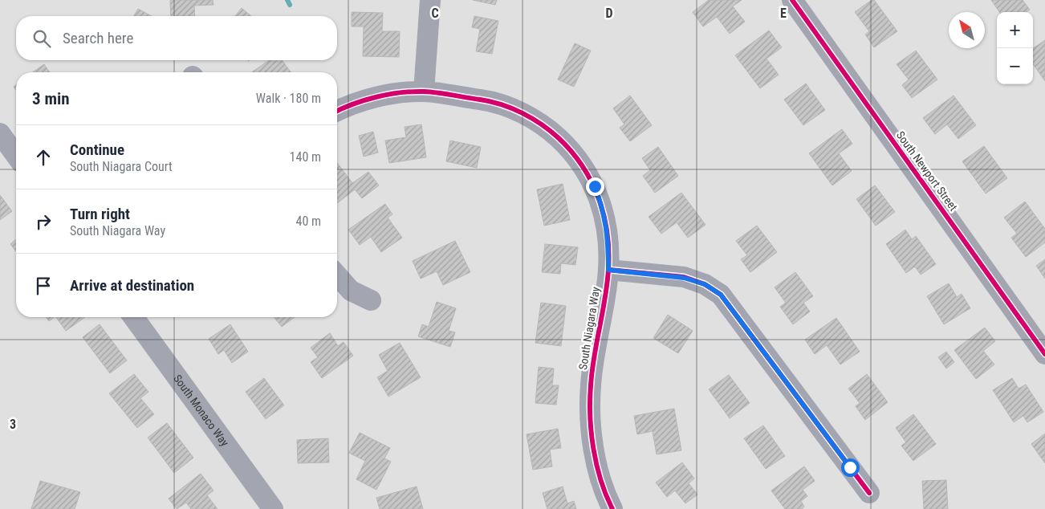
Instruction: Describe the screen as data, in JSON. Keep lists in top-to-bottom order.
{
  "streets": {
    "street": ["South Newport Street", "South Niagara Way", "South Monaco Way"]
  },
  "north": "top left",
  "page": {
    "map_buttons": ["+", "−"],
    "search": "Search here",
    "heading": ["3 min", "Walk · 180 m"],
    "list": [
      ["Continue", "South Niagara Court", "140 m"],
      ["Turn right", "South Niagara Way", "40 m"],
      "Arrive at destination"
    ]
  },
  "grid": {
    "columns": ["C", "D", "E"],
    "rows": ["3"]
  }
}
